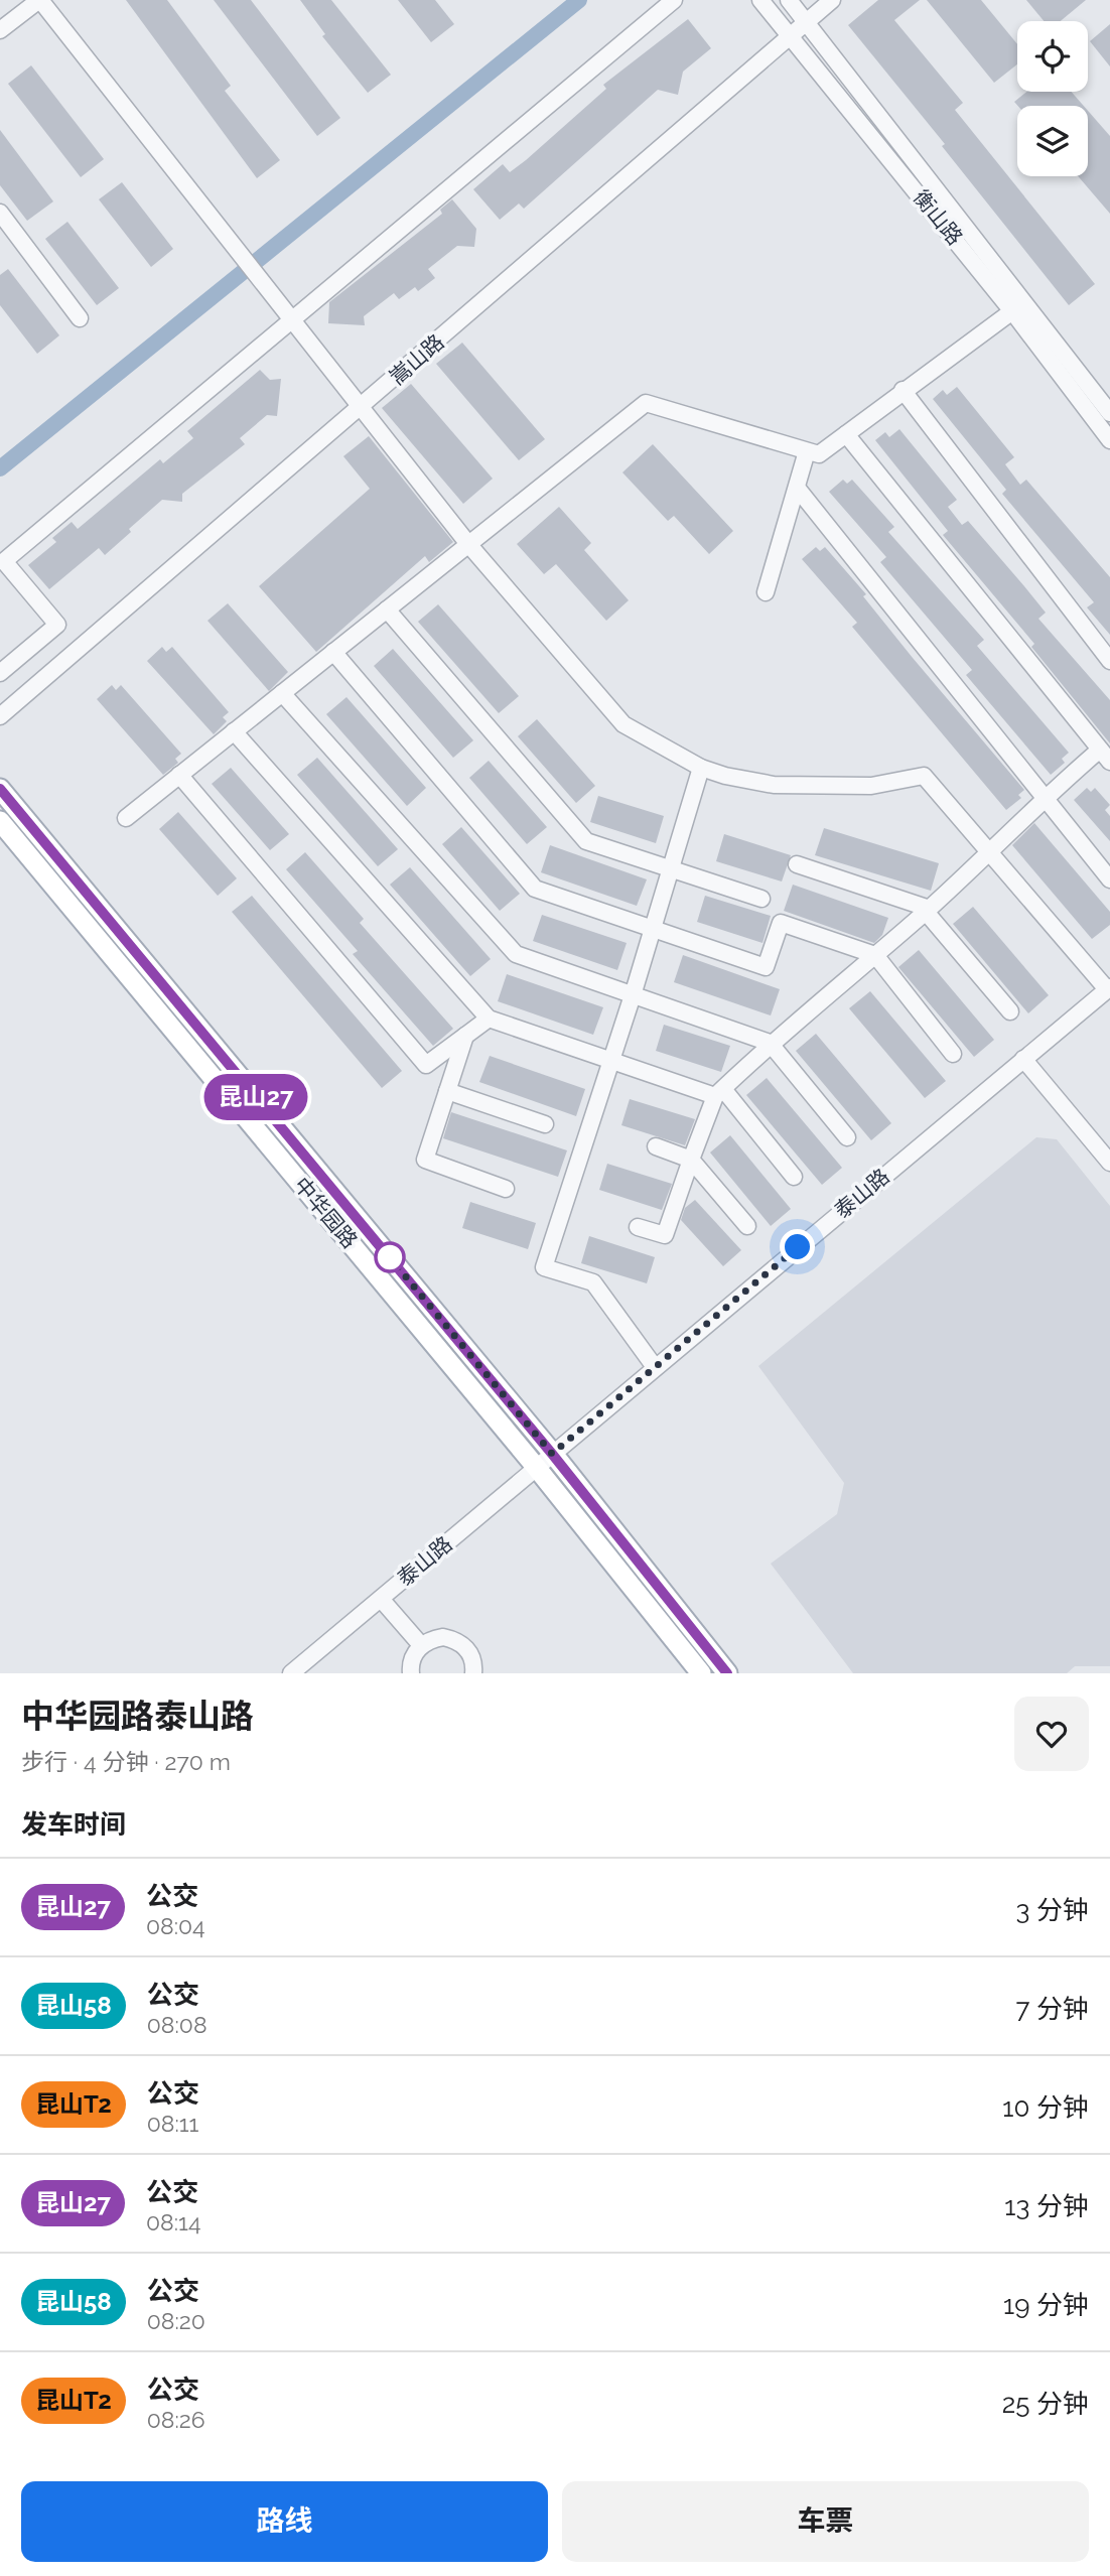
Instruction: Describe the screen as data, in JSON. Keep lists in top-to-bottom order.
{
  "streets": {
    "main road": ["中华园路"],
    "street": ["衡山路", "嵩山路", "泰山路"]
  },
  "crossings": [
    ["衡山路", "嵩山路"],
    ["泰山路", "中华园路"]
  ],
  "lines": ["bus line 昆山27"],
  "page": {
    "on_map": "昆山27",
    "heading": [
      ["中华园路泰山路", "步行 · 4 分钟 · 270 m"],
      "发车时间"
    ],
    "list": [
      {
        "mark": "昆山27",
        "name": "公交",
        "note": "08:04",
        "value": "3 分钟"
      },
      {
        "mark": "昆山58",
        "name": "公交",
        "note": "08:08",
        "value": "7 分钟"
      },
      {
        "mark": "昆山T2",
        "name": "公交",
        "note": "08:11",
        "value": "10 分钟"
      },
      {
        "mark": "昆山27",
        "name": "公交",
        "note": "08:14",
        "value": "13 分钟"
      },
      {
        "mark": "昆山58",
        "name": "公交",
        "note": "08:20",
        "value": "19 分钟"
      },
      {
        "mark": "昆山T2",
        "name": "公交",
        "note": "08:26",
        "value": "25 分钟"
      }
    ],
    "buttons": ["路线", "车票"]
  }
}
